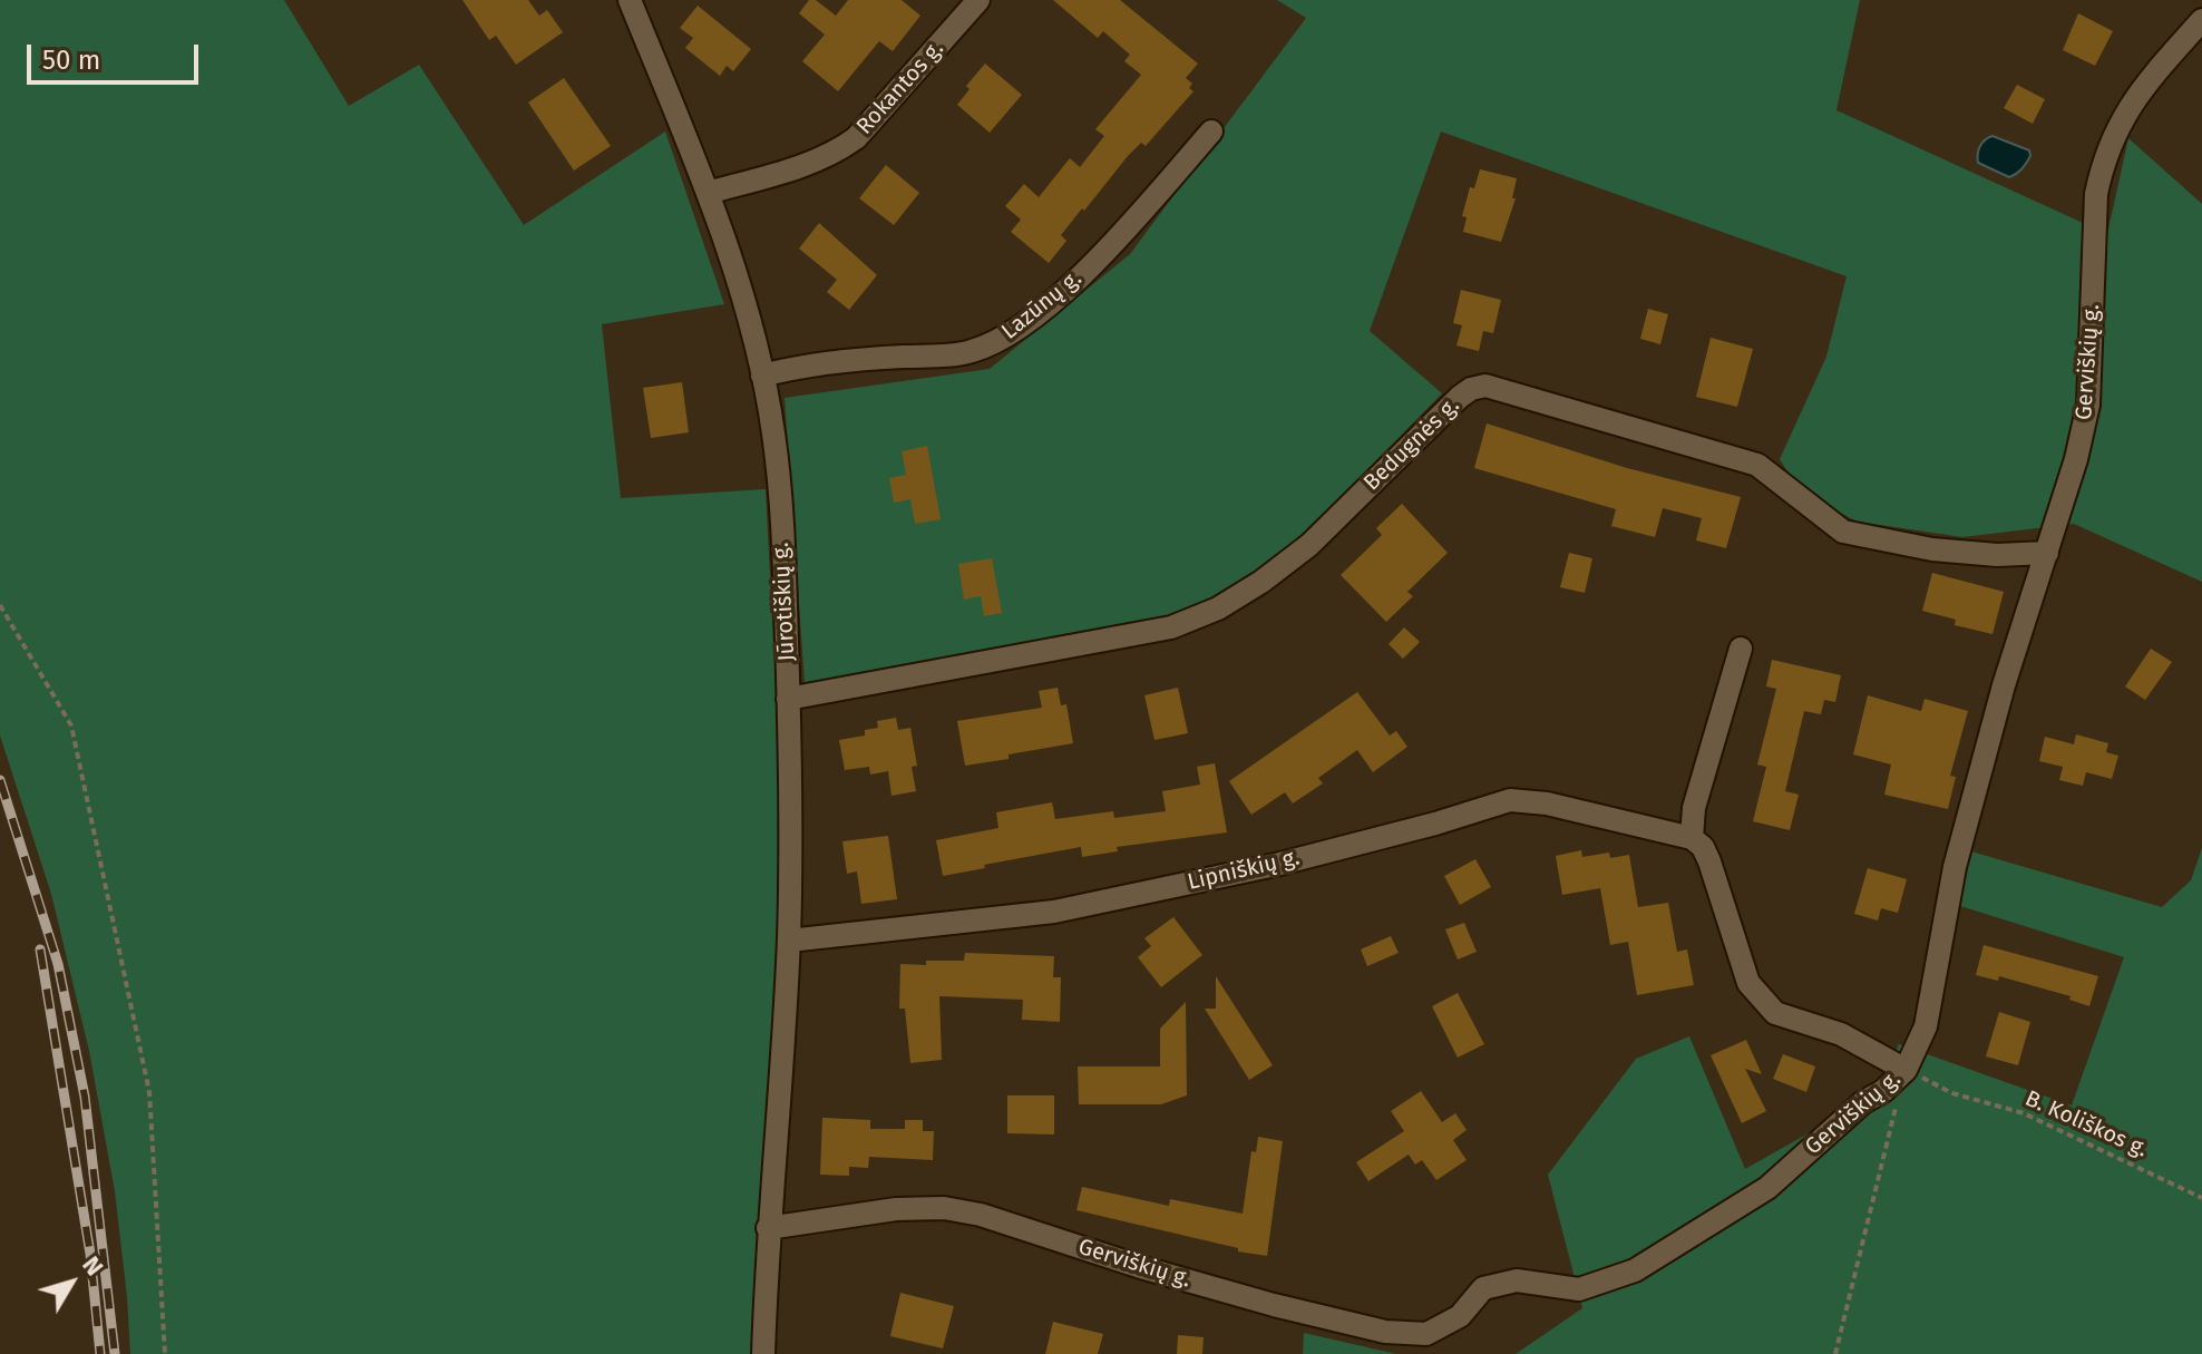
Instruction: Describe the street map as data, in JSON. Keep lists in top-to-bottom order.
{
  "streets": {
    "street": [
      "Rokantos g.",
      "Lazūnų g.",
      "Gerviškių g.",
      "Bedugnės g.",
      "Jūrotiškių g.",
      "Lipniškių g."
    ],
    "path": ["B. Koliškos g."]
  },
  "crossings": [
    ["Rokantos g.", "Jūrotiškių g."],
    ["Lazūnų g.", "Jūrotiškių g."],
    ["Gerviškių g.", "Bedugnės g."],
    ["Gerviškių g.", "Jūrotiškių g."],
    ["Gerviškių g.", "B. Koliškos g."],
    ["Bedugnės g.", "Jūrotiškių g."],
    ["Jūrotiškių g.", "Lipniškių g."]
  ],
  "scale_bar": "50 m",
  "north": "top right"
}
